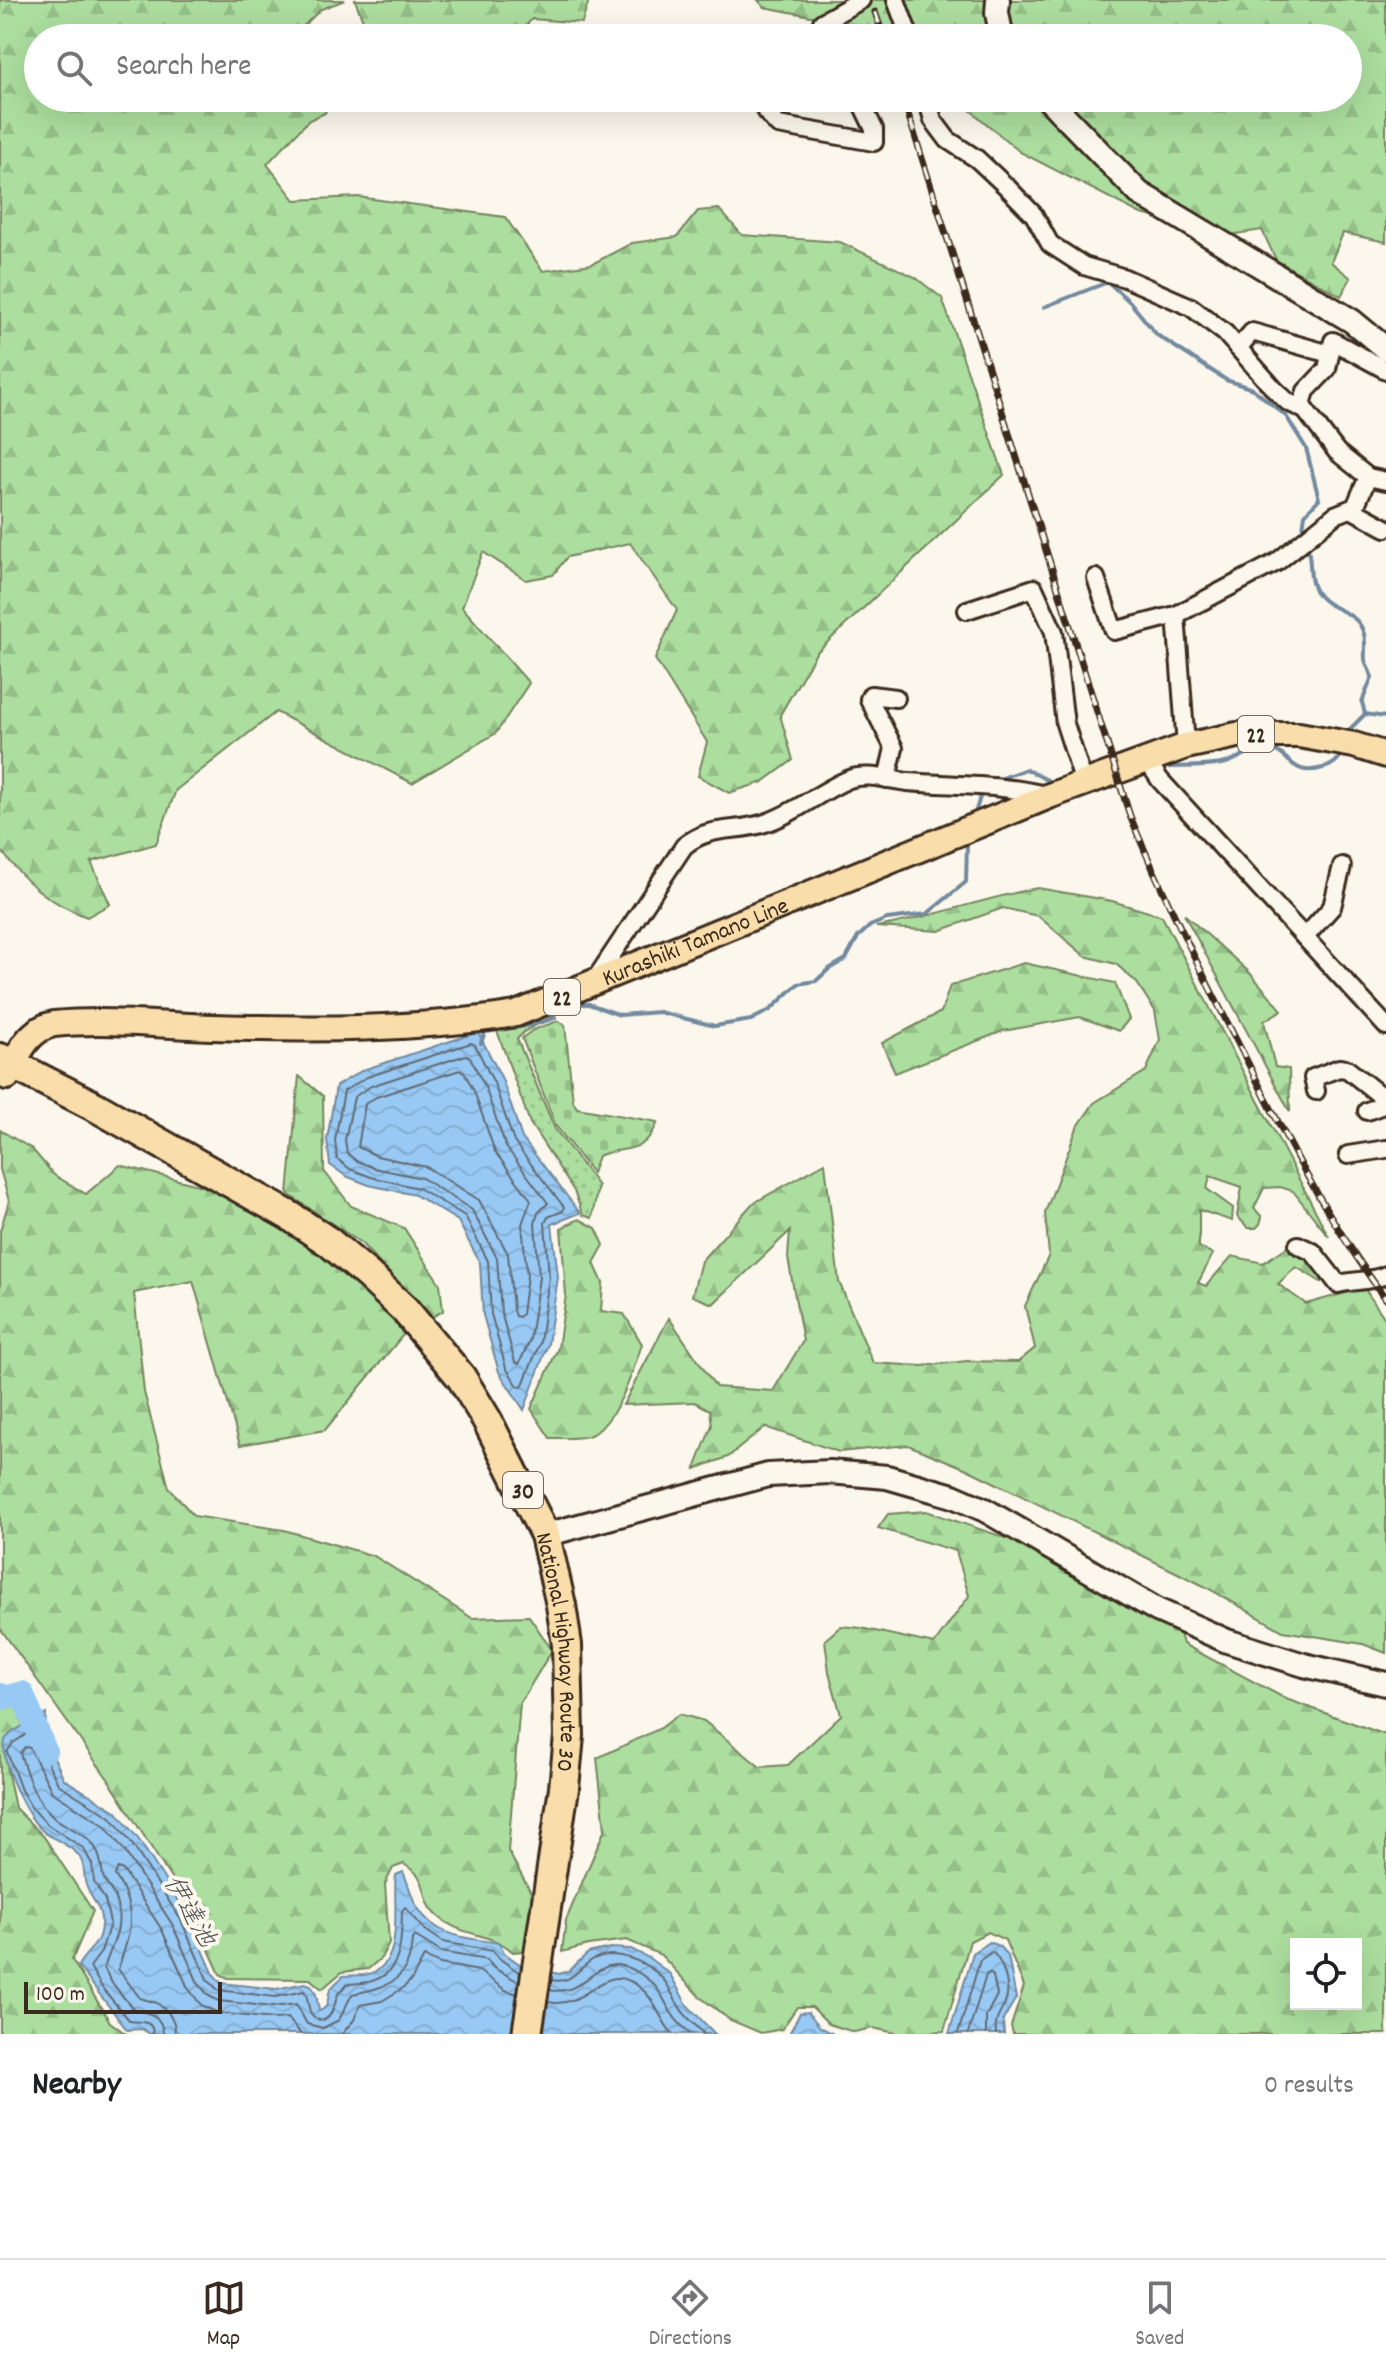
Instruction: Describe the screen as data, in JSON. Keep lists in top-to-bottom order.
{
  "streets": {
    "highway": ["30", "National Highway Route 30"],
    "main road": ["22", "Kurashiki Tamano Line"]
  },
  "crossings": [
    ["Kurashiki Tamano Line", "National Highway Route 30"]
  ],
  "water": ["伊達池"],
  "scale_bar": "100 m",
  "page": {
    "search": "Search here",
    "scale": "100 m",
    "heading": ["Nearby", "0 results"],
    "nav": ["Map", "Directions", "Saved"]
  }
}
